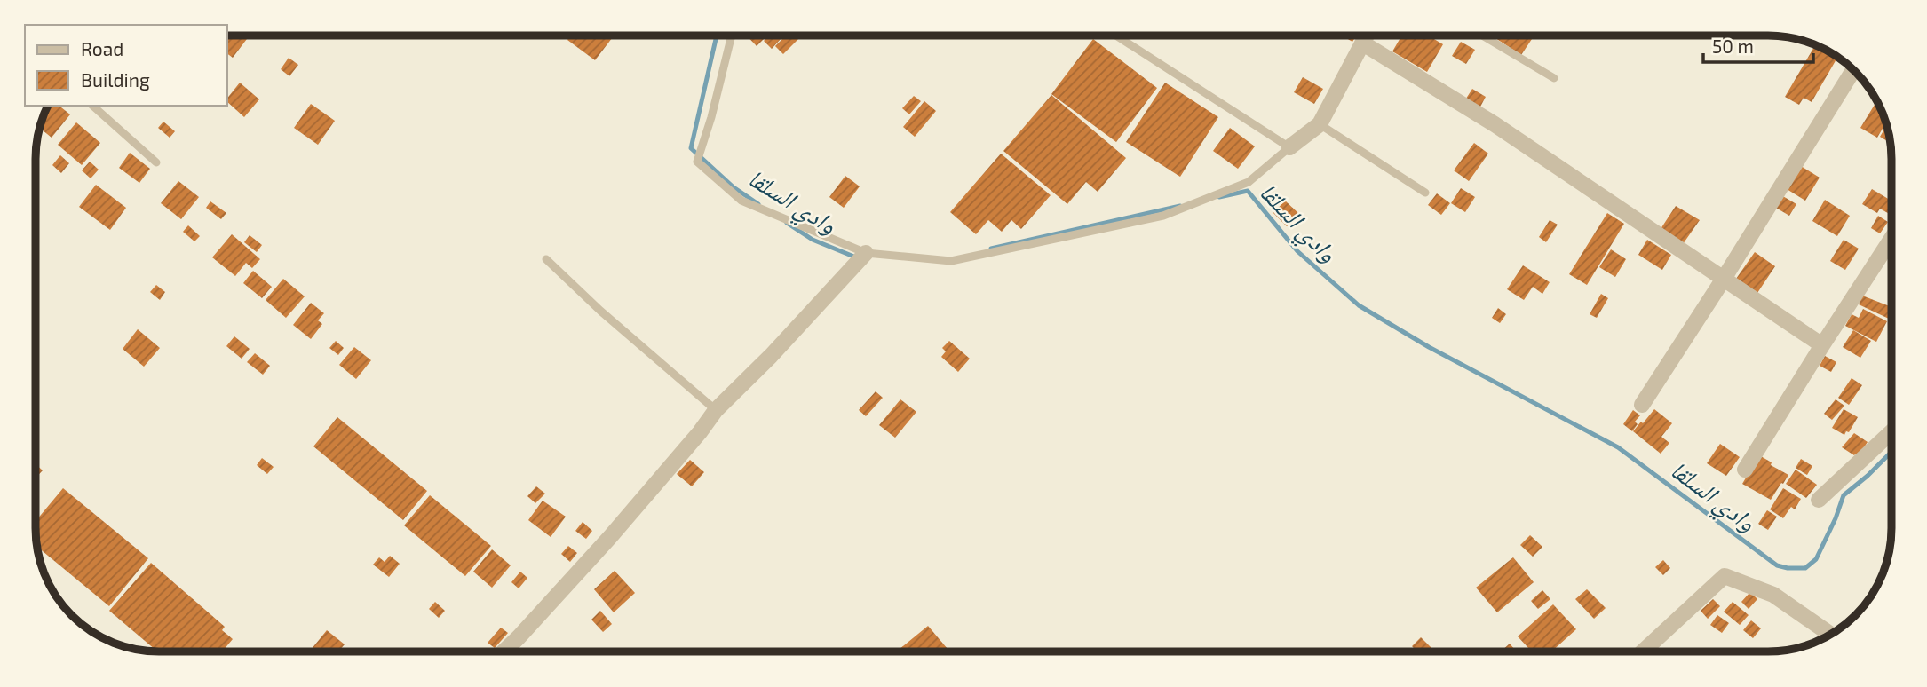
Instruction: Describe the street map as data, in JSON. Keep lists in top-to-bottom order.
{
  "water": ["وادي السلقا"],
  "legend": ["Road", "Building"],
  "scale_bar": "50 m"
}
